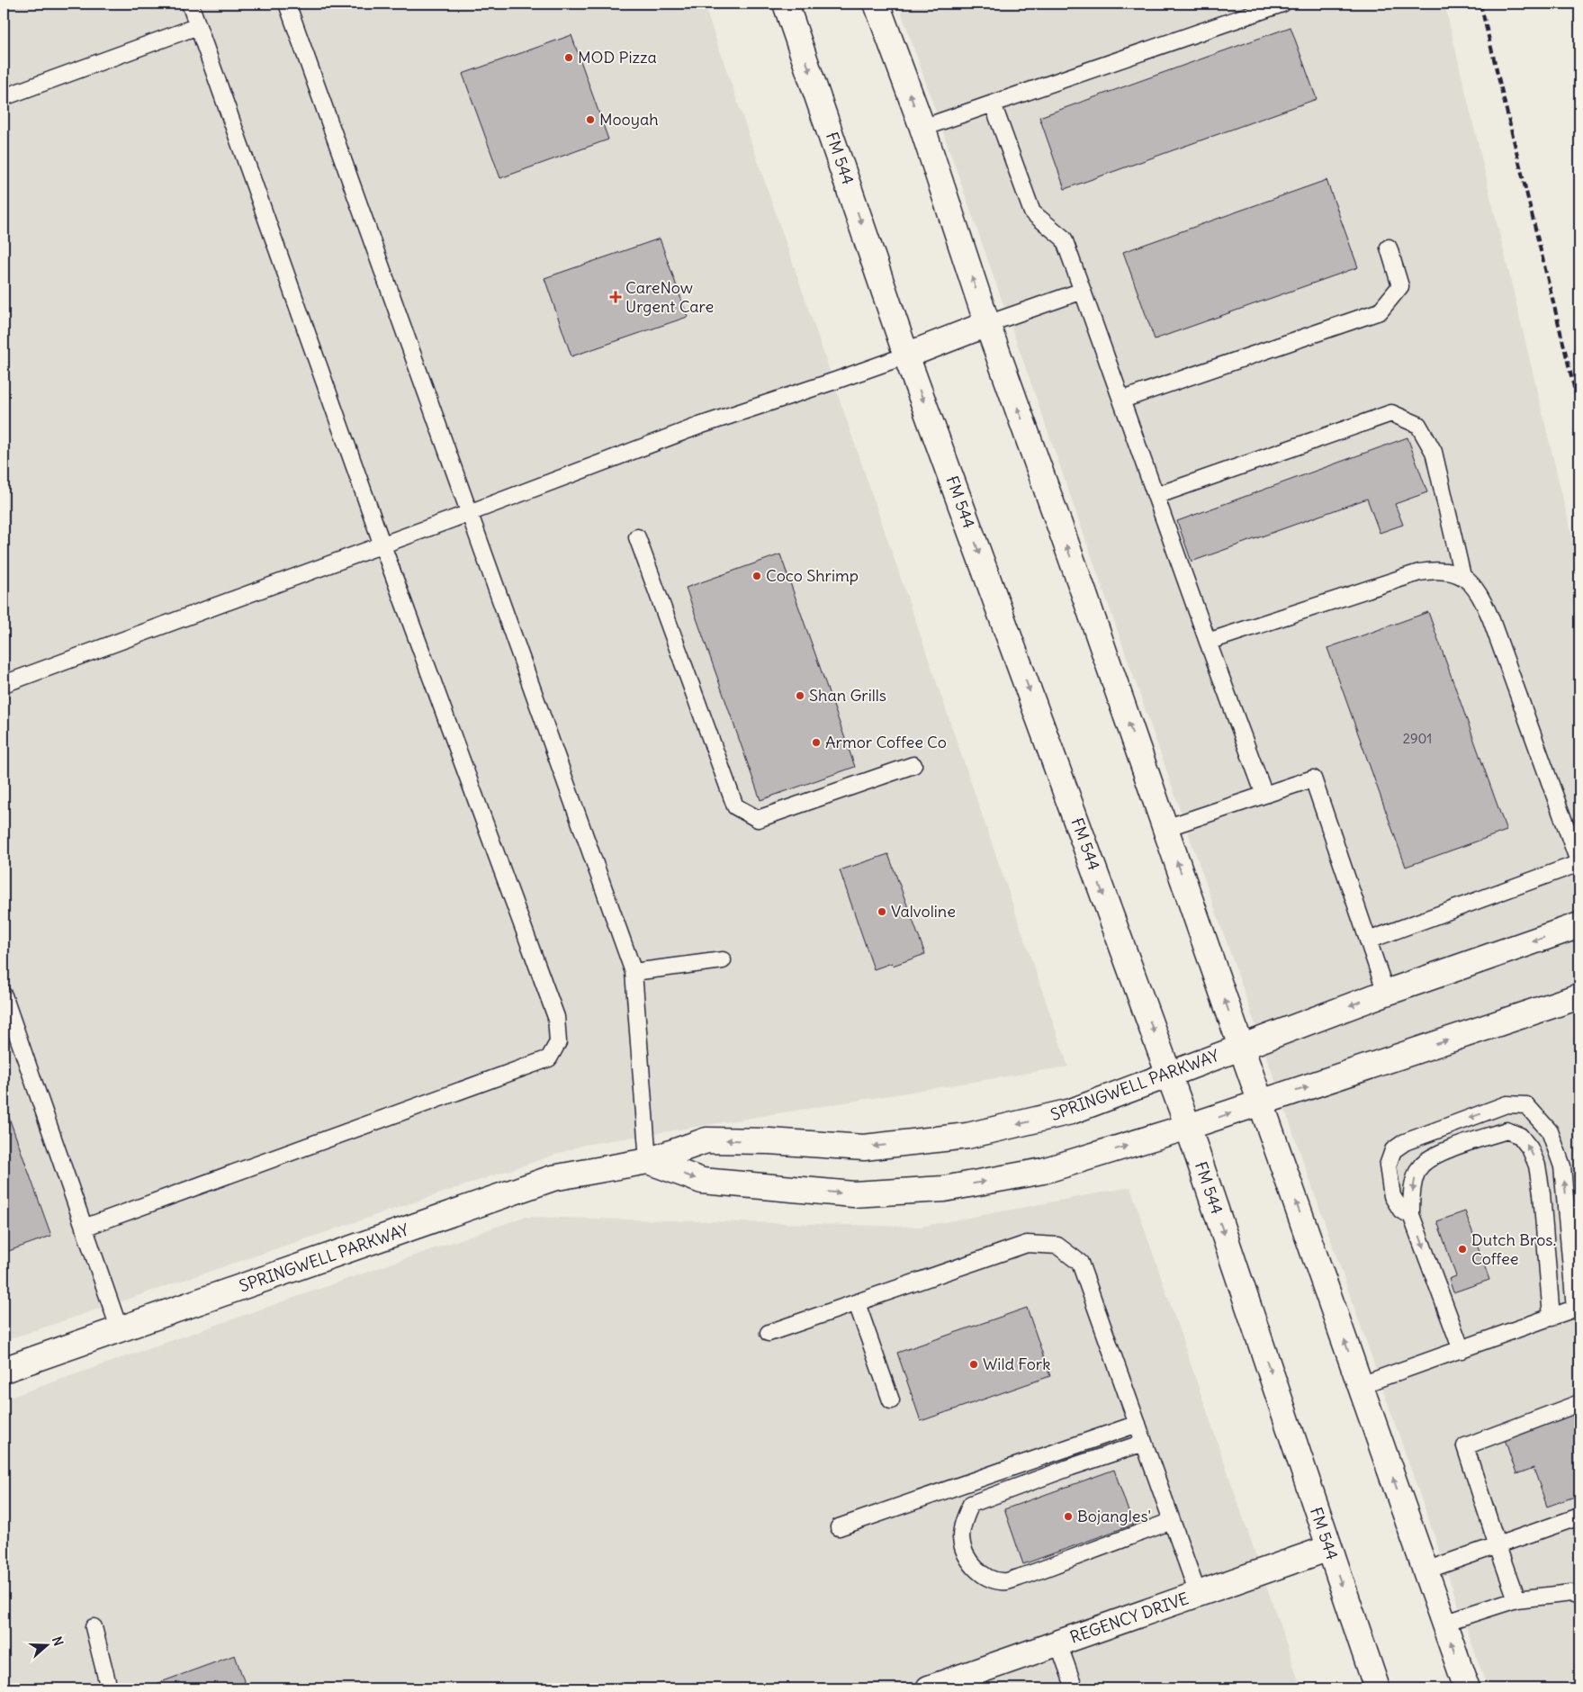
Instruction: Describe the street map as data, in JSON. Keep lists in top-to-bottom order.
{
  "streets": {
    "main road": ["FM 544", "SPRINGWELL PARKWAY", "REGENCY DRIVE"]
  },
  "crossings": [
    ["FM 544", "SPRINGWELL PARKWAY"],
    ["FM 544", "REGENCY DRIVE"]
  ],
  "places": {
    "other": [
      "MOD Pizza",
      "Mooyah",
      "Coco Shrimp",
      "Shan Grills",
      "Armor Coffee Co",
      "Valvoline",
      "Dutch Bros. Coffee",
      "Wild Fork",
      "Bojangles'"
    ],
    "health": ["CareNow Urgent Care"]
  },
  "house_numbers": ["2901"],
  "north": "right"
}
